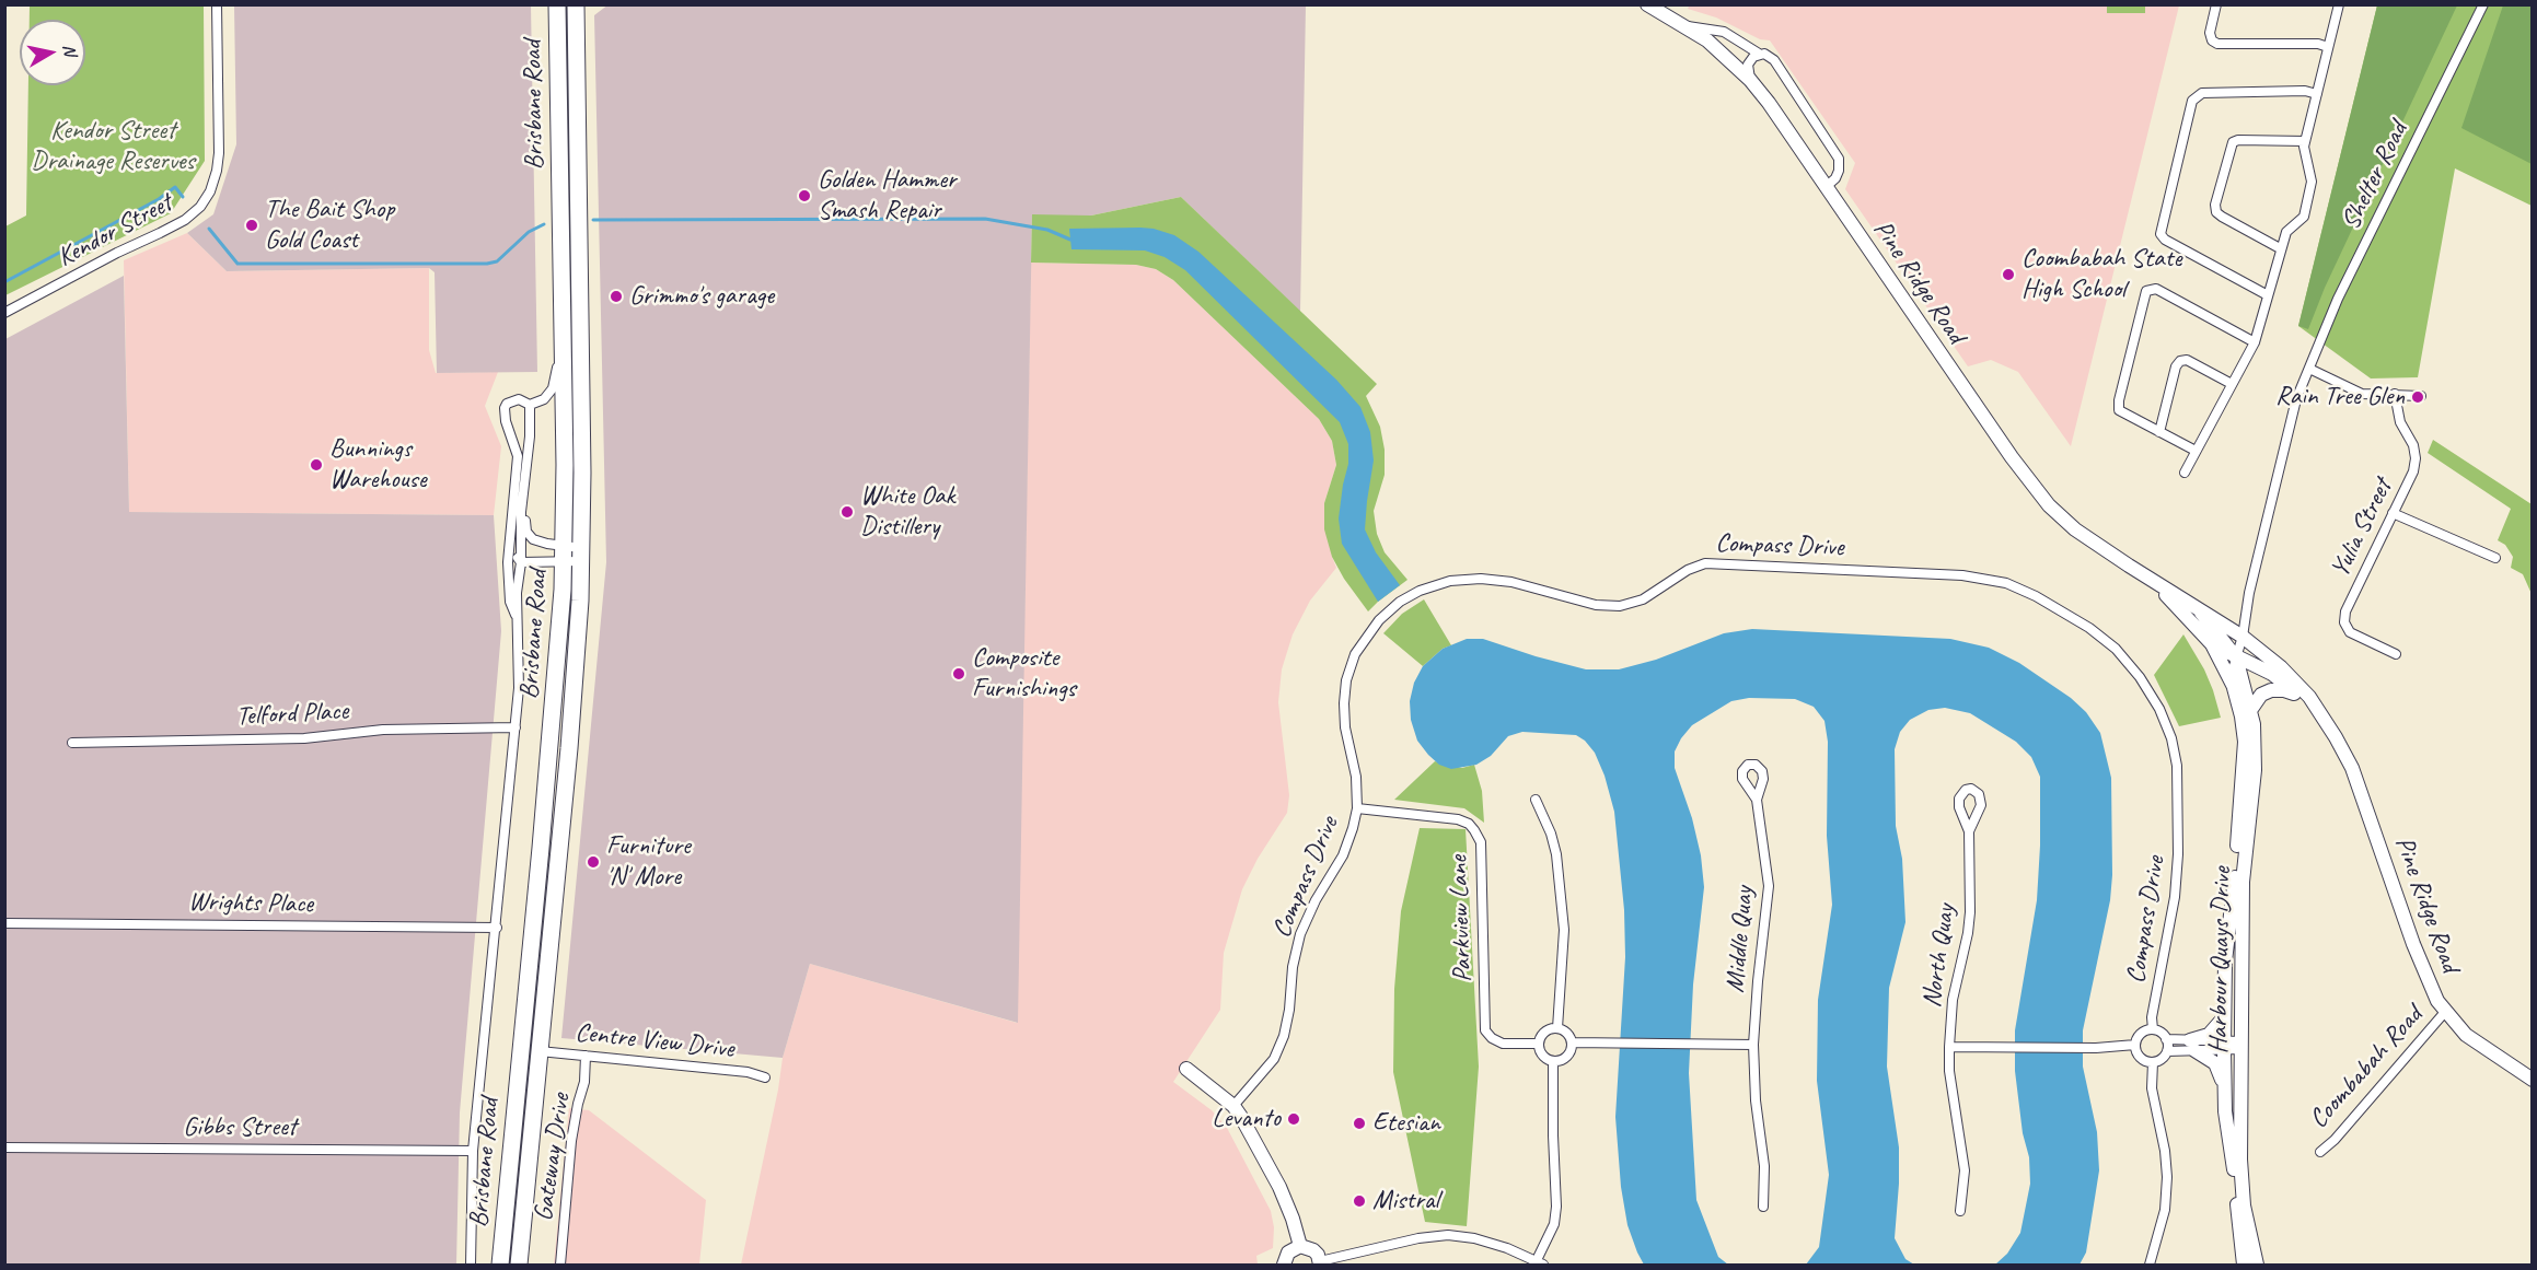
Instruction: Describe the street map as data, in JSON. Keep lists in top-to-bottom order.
{
  "streets": {
    "highway": ["Brisbane Road"],
    "street": [
      "Shelter Road",
      "Kendor Street",
      "Pine Ridge Road",
      "Yulia Street",
      "Compass Drive",
      "Telford Place",
      "Wrights Place",
      "Parkview Lane",
      "Middle Quay",
      "North Quay",
      "Harbour Quays Drive",
      "Centre View Drive",
      "Coombabah Road",
      "Gibbs Street",
      "Gateway Drive"
    ]
  },
  "crossings": [
    ["Brisbane Road", "Telford Place"],
    ["Brisbane Road", "Wrights Place"],
    ["Brisbane Road", "Centre View Drive"],
    ["Brisbane Road", "Gibbs Street"],
    ["Pine Ridge Road", "Harbour Quays Drive"],
    ["Pine Ridge Road", "Coombabah Road"],
    ["Compass Drive", "Parkview Lane"],
    ["Compass Drive", "North Quay"],
    ["Centre View Drive", "Gateway Drive"]
  ],
  "parks": ["Kendor Street Drainage Reserves"],
  "places": [
    "Golden Hammer Smash Repair",
    "The Bait Shop Gold Coast",
    "Coombabah State High School",
    "Grimmo's garage",
    "Rain Tree Glen",
    "Bunnings Warehouse",
    "White Oak Distillery",
    "Composite Furnishings",
    "Furniture 'N' More",
    "Levanto",
    "Etesian",
    "Mistral"
  ],
  "north": "right"
}
